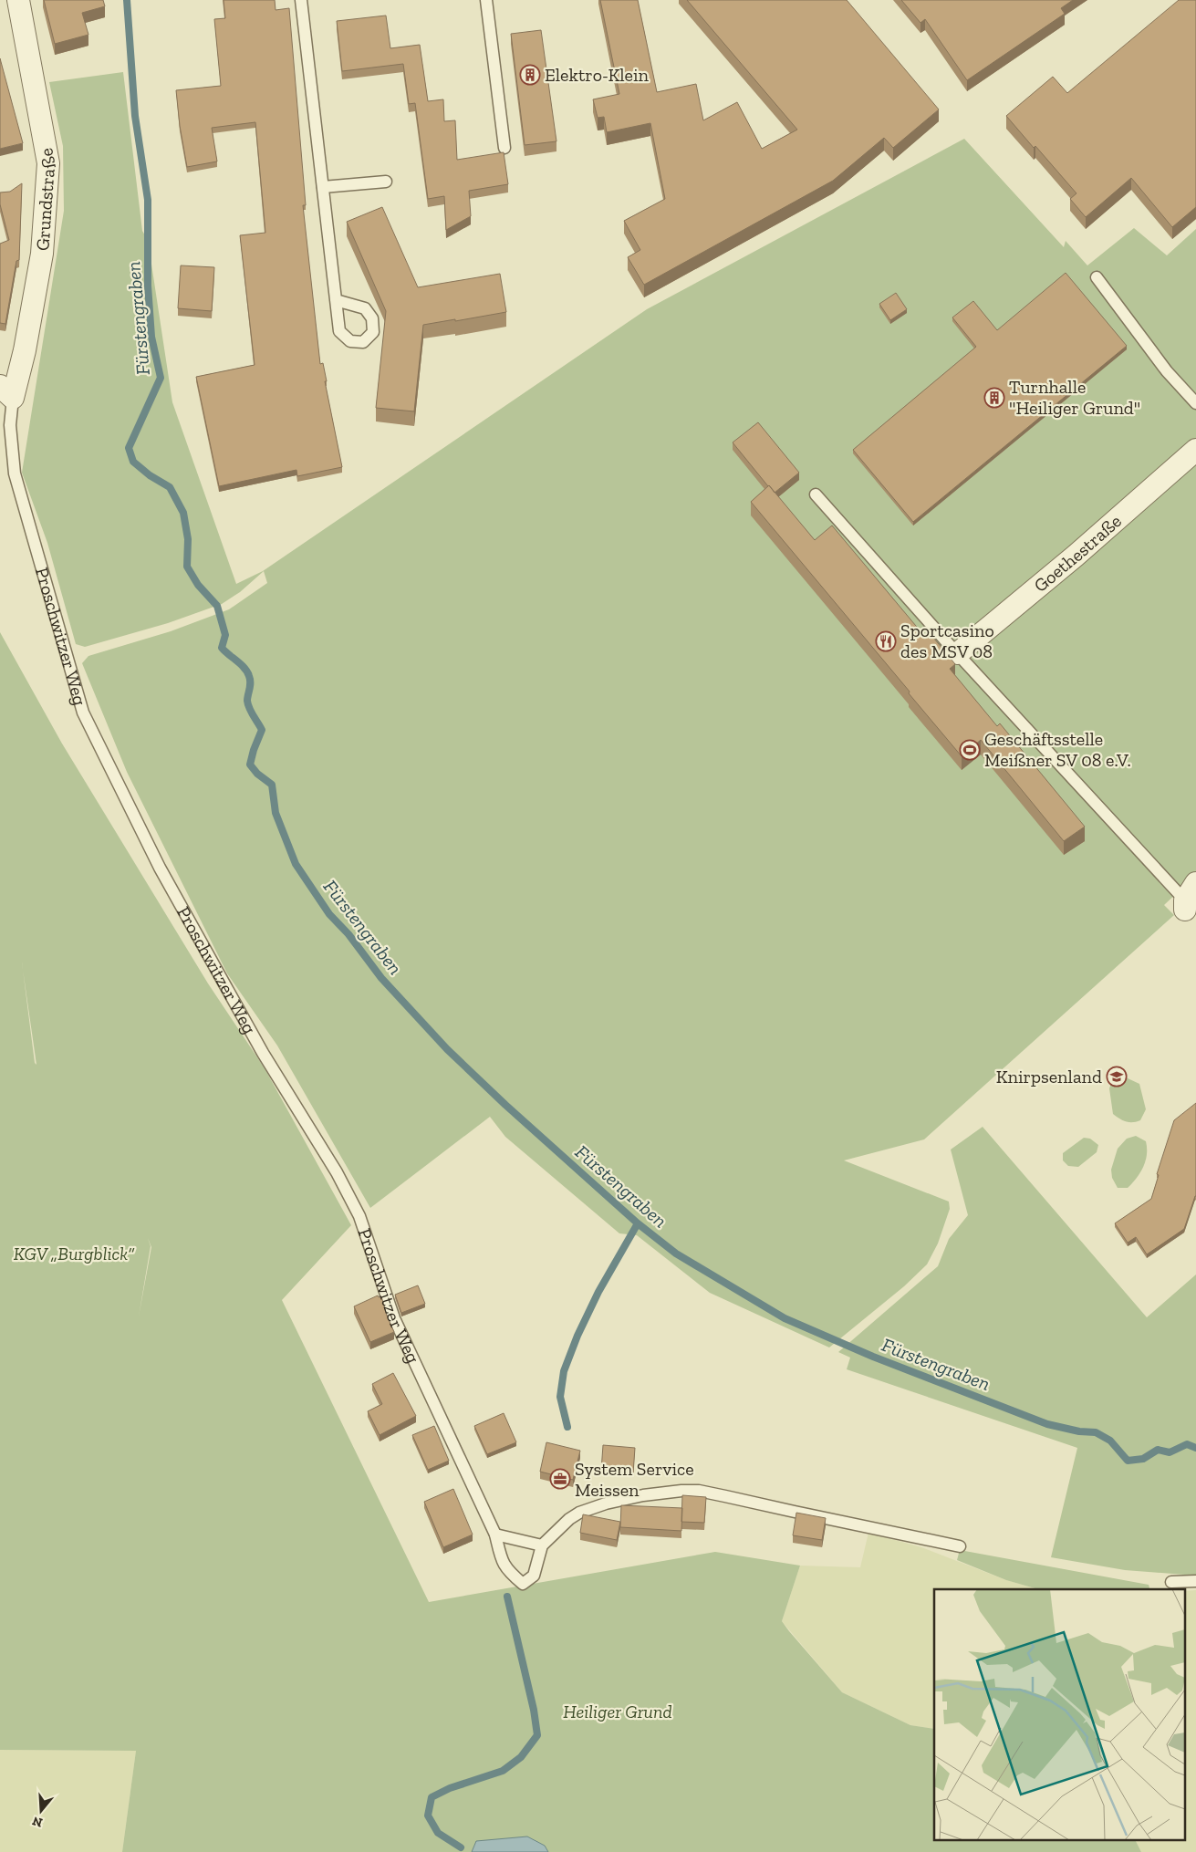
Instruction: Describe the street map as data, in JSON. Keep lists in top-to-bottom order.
{
  "streets": {
    "street": ["Grundstraße", "Goethestraße"],
    "lane": ["Proschwitzer Weg"]
  },
  "crossings": [
    ["Grundstraße", "Proschwitzer Weg"]
  ],
  "water": ["Fürstengraben"],
  "parks": ["KGV „Burgblick“", "Heiliger Grund"],
  "places": {
    "building": ["Elektro-Klein", "Turnhalle \"Heiliger Grund\""],
    "restaurant": ["Sportcasino des MSV 08"],
    "sports": ["Geschäftsstelle Meißner SV 08 e.V."],
    "school or university": ["Knirpsenland"],
    "office": ["System Service Meissen"]
  },
  "north": "bottom"
}
